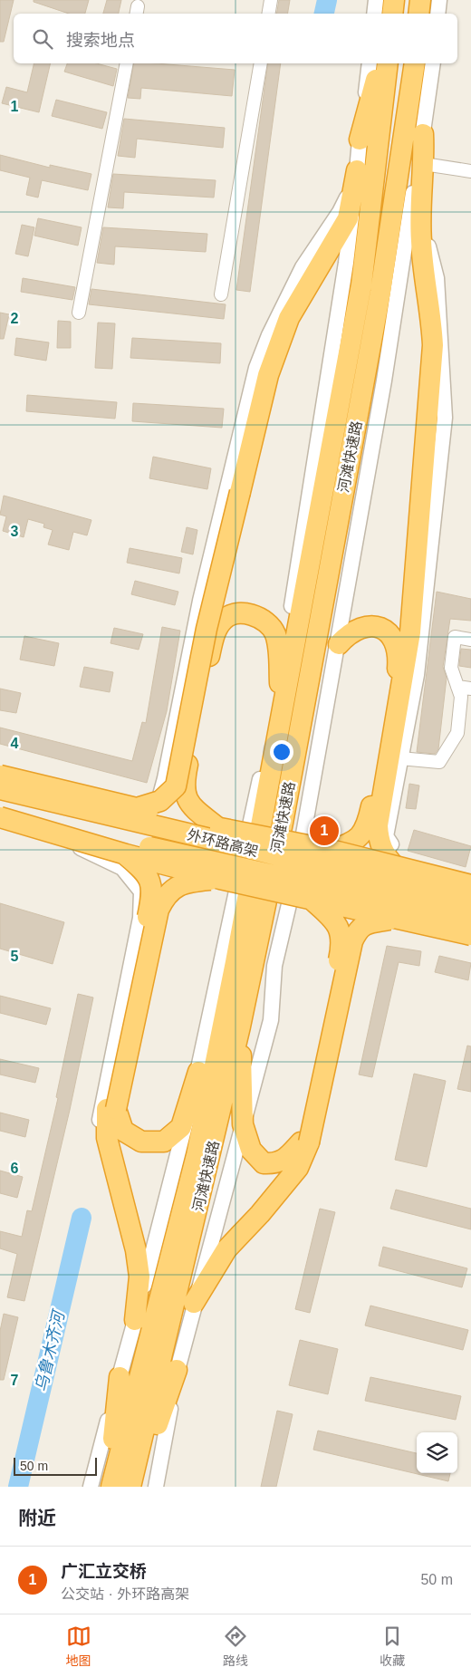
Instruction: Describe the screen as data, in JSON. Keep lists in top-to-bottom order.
{
  "streets": {
    "highway": ["河滩快速路", "外环路高架"]
  },
  "water": ["乌鲁木齐河"],
  "scale_bar": "50 m",
  "page": {
    "search": "搜索地点",
    "pins": "1",
    "scale": "50 m",
    "heading": "附近",
    "list": [
      {
        "mark": "1",
        "name": "广汇立交桥",
        "note": "公交站 · 外环路高架",
        "value": "50 m"
      }
    ],
    "nav": ["地图", "路线", "收藏"]
  },
  "grid": {
    "rows": [
      "1",
      "2",
      "3",
      "4",
      "5",
      "6",
      "7"
    ]
  }
}
